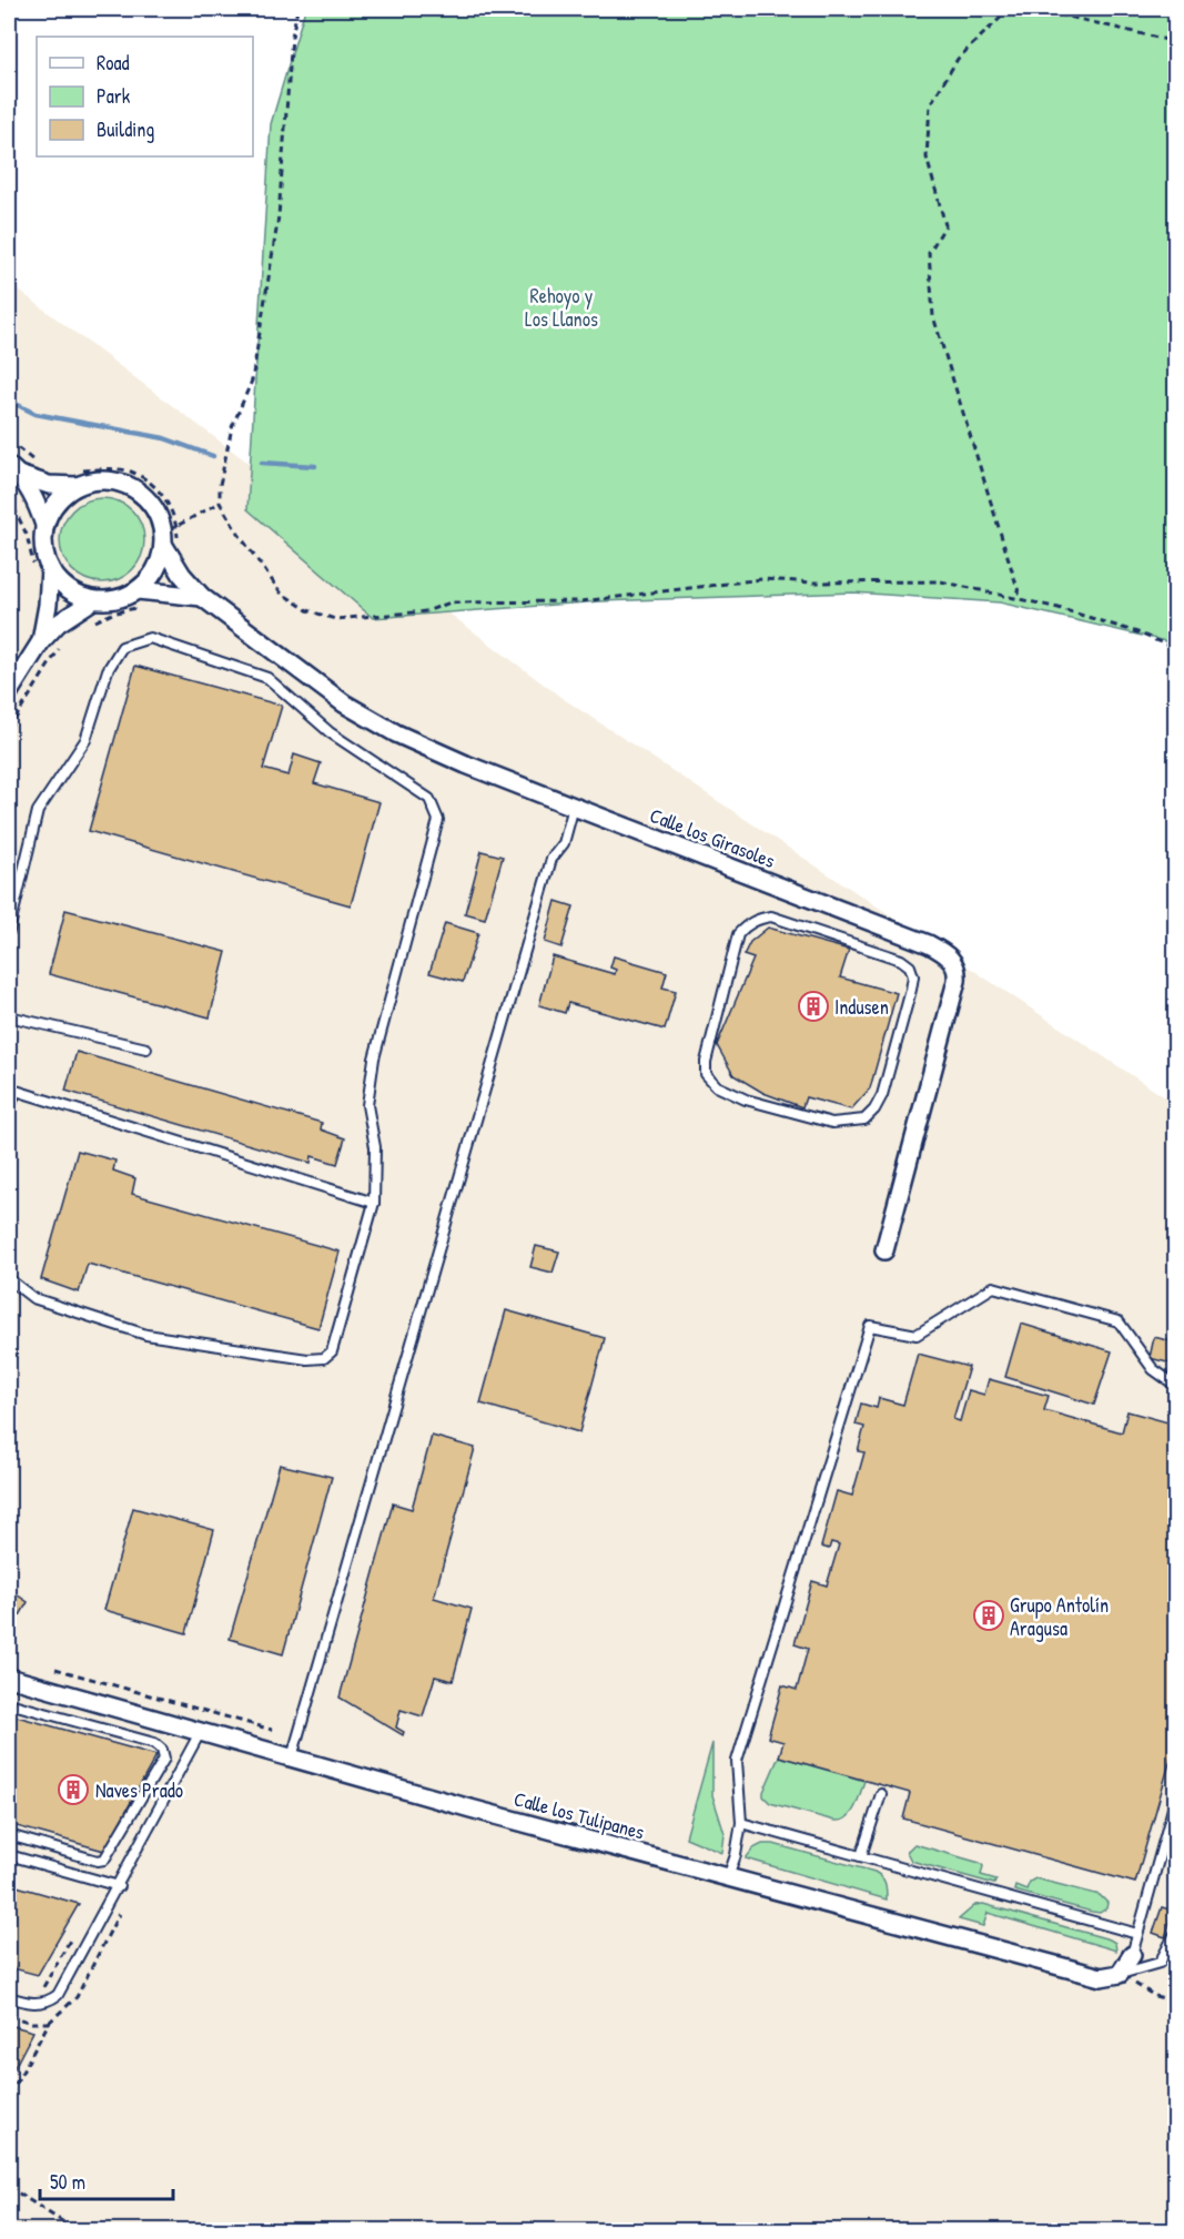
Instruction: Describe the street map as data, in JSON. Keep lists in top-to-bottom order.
{
  "streets": {
    "street": ["Calle los Girasoles", "Calle los Tulipanes"]
  },
  "parks": ["Rehoyo y Los Llanos"],
  "places": {
    "building": ["Indusen", "Grupo Antolín Aragusa", "Naves Prado"]
  },
  "legend": ["Road", "Park", "Building"],
  "scale_bar": "50 m"
}
